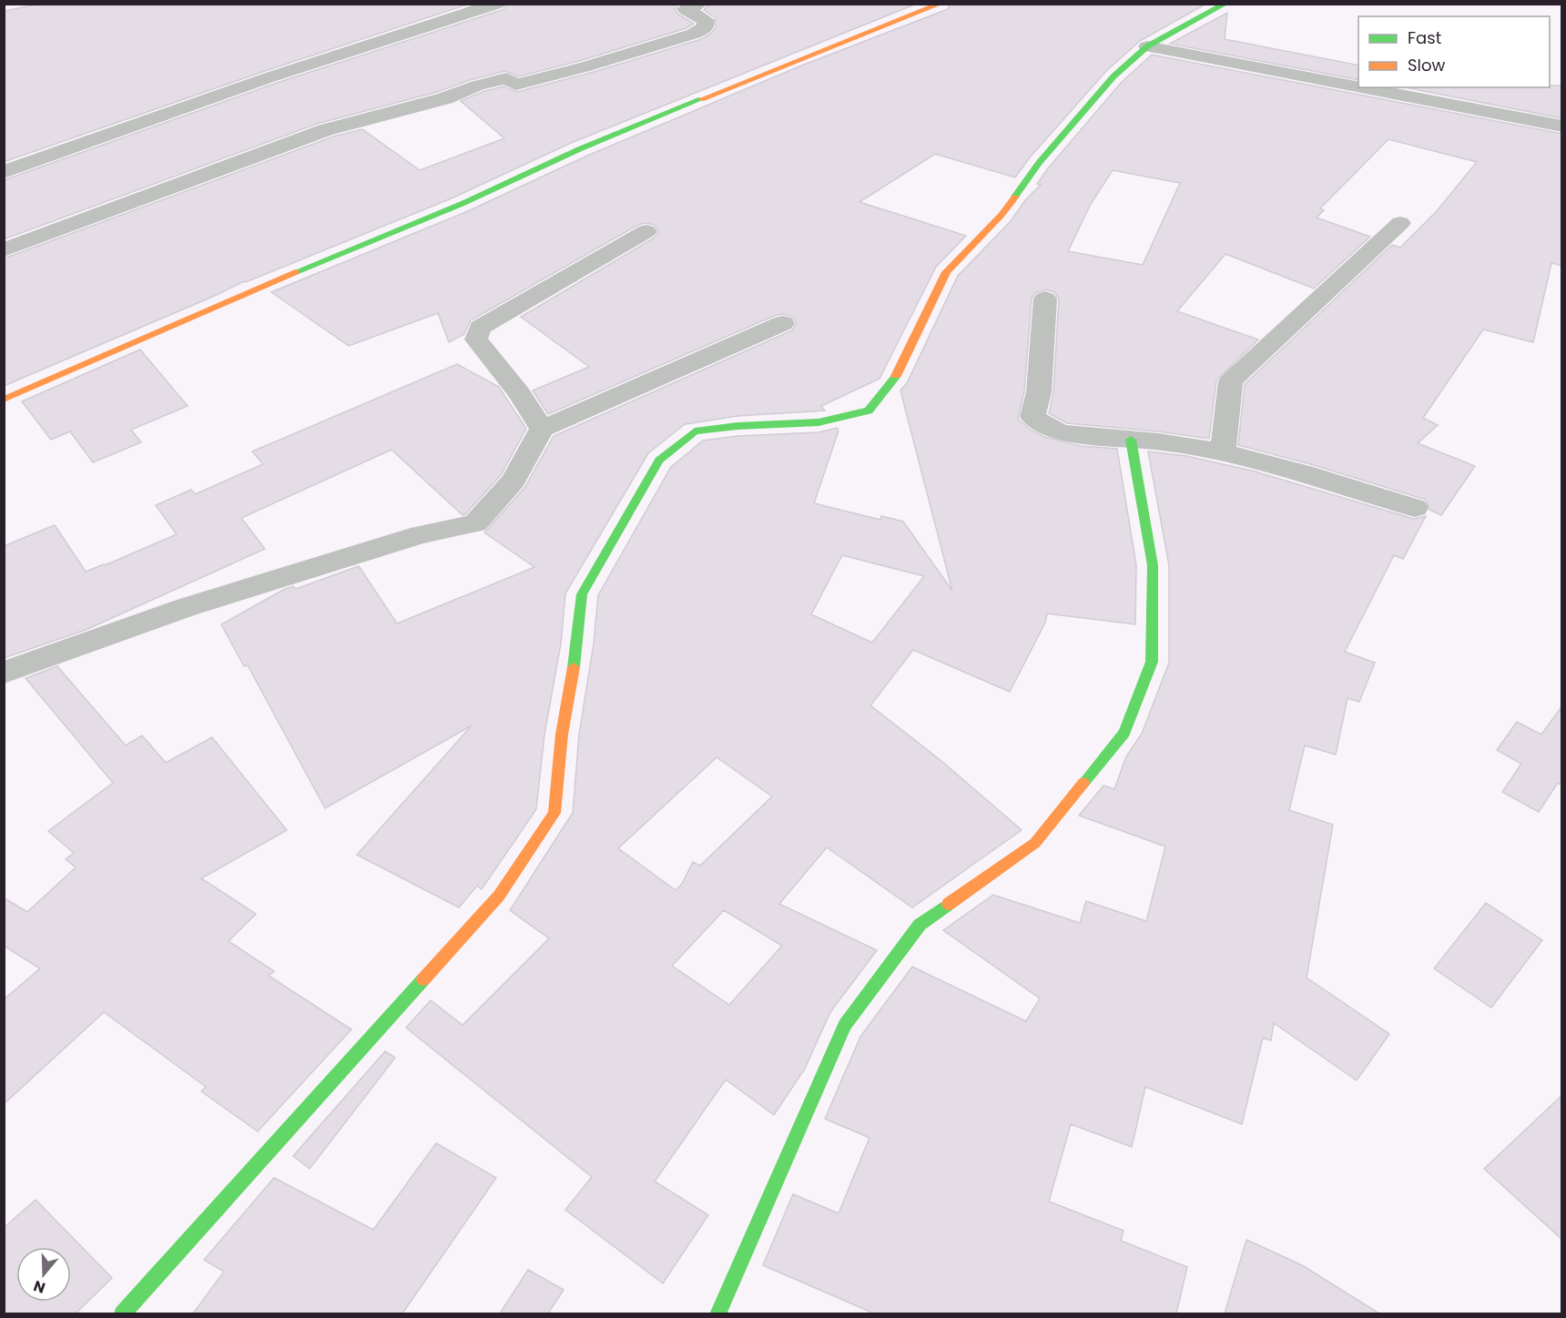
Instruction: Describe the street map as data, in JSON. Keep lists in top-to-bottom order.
{
  "legend": ["Fast", "Slow"],
  "north": "bottom"
}
